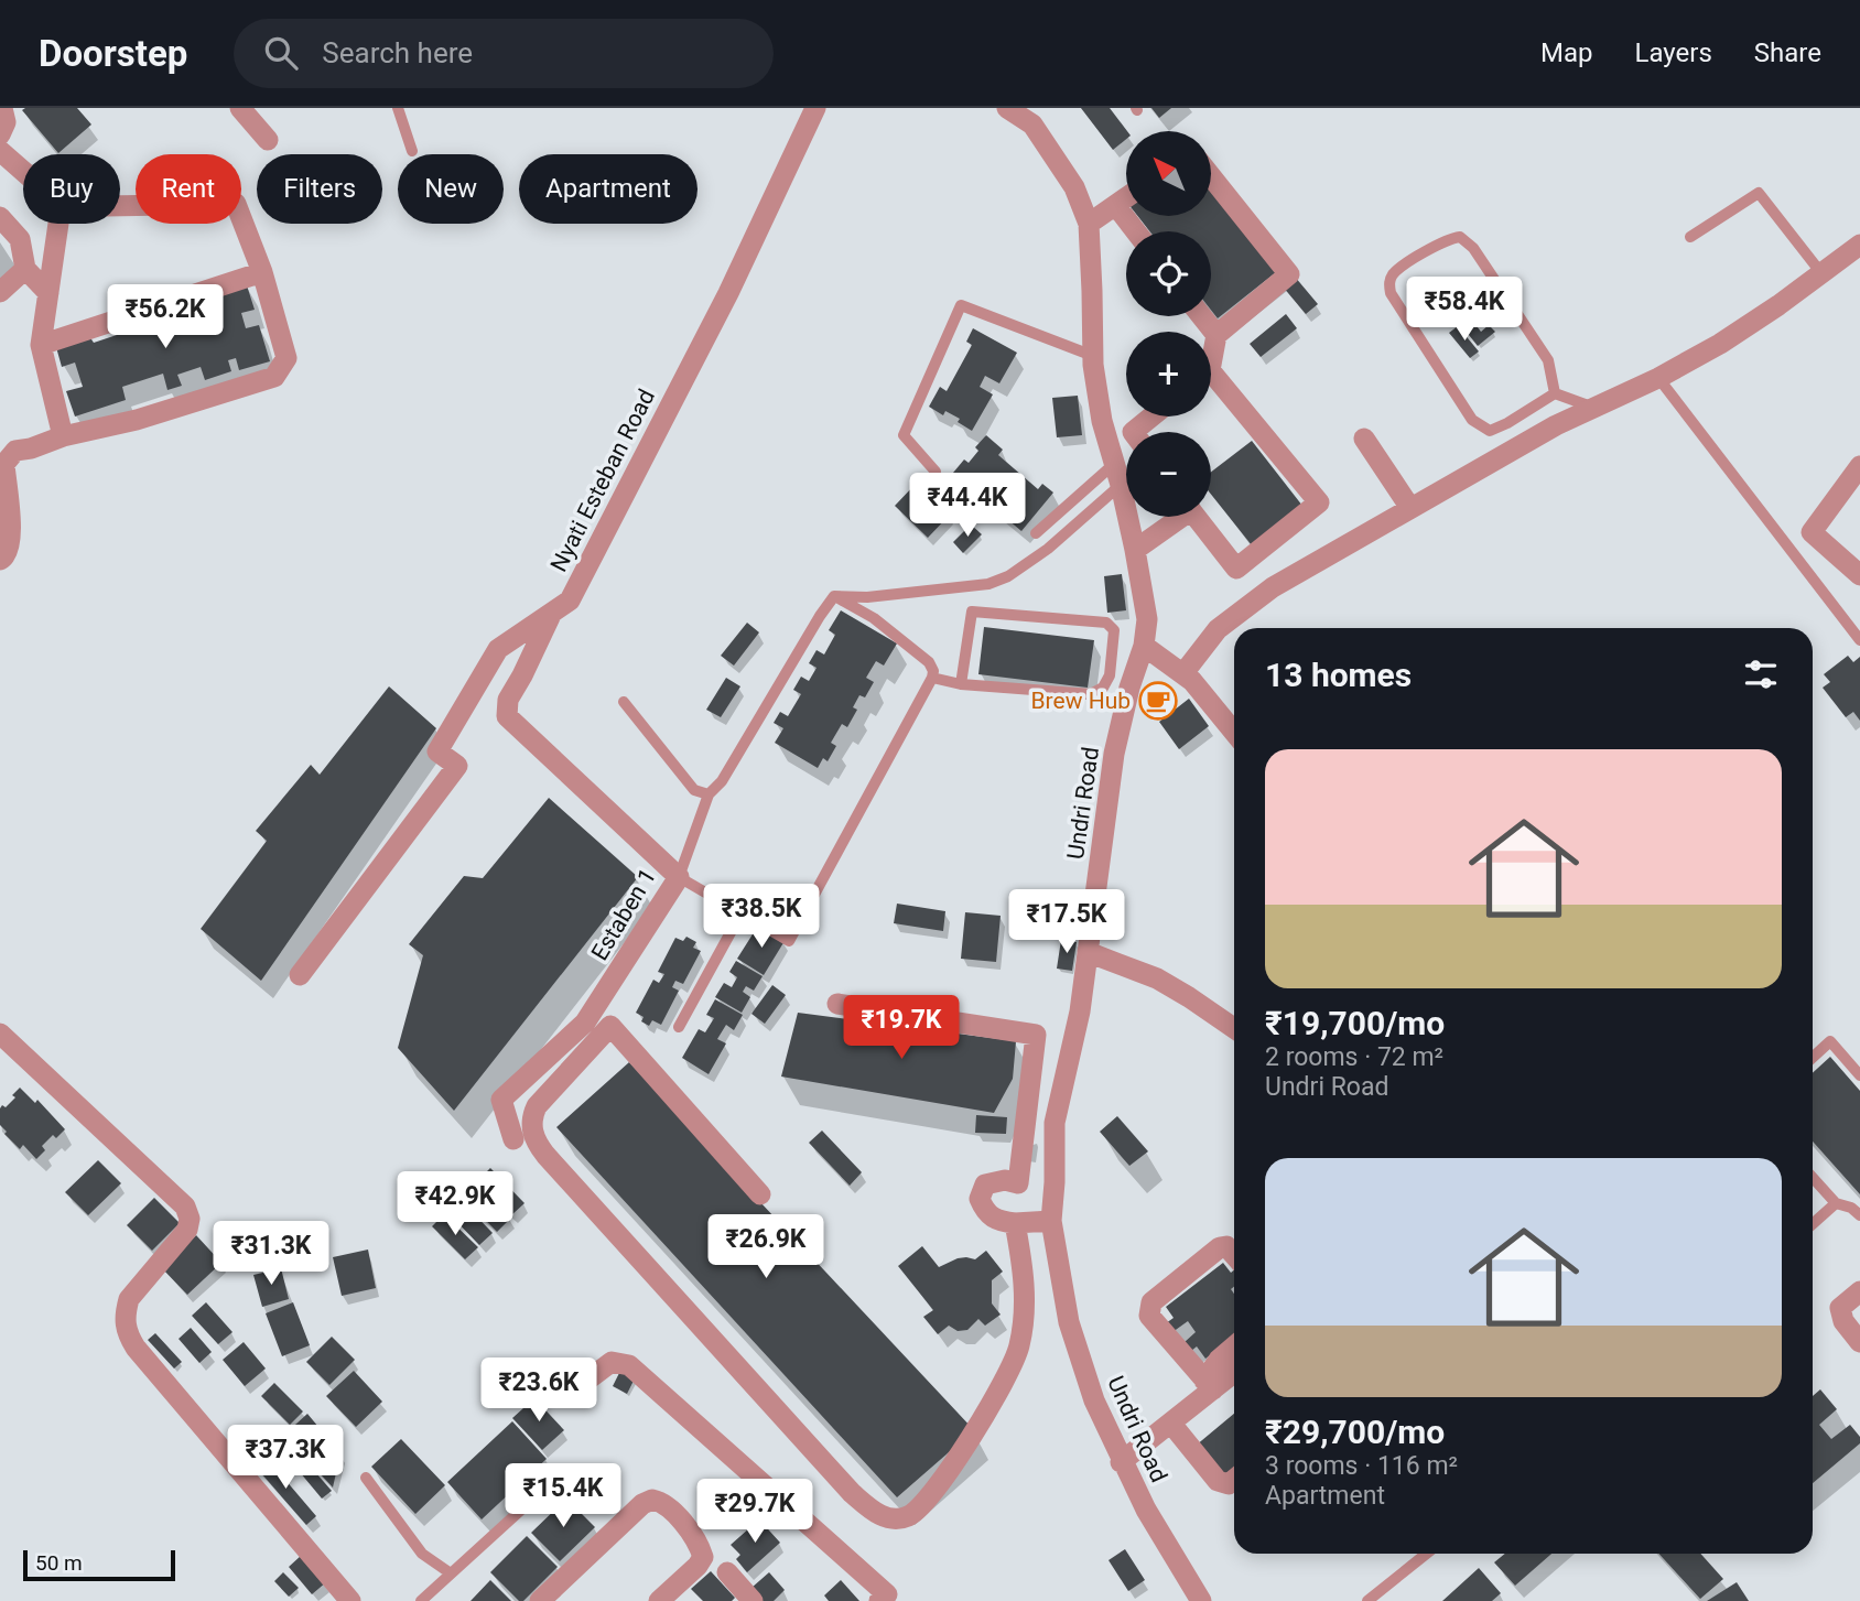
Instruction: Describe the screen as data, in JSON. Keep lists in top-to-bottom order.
{
  "streets": {
    "street": ["Nyati Esteban Road", "Undri Road", "Estaben 1"]
  },
  "crossings": [
    ["Nyati Esteban Road", "Estaben 1"]
  ],
  "places": {
    "cafe": ["Brew Hub"]
  },
  "scale_bar": "50 m",
  "north": "top left",
  "page": {
    "header": "Doorstep",
    "search": "Search here",
    "nav": ["Map", "Layers", "Share"],
    "map_buttons": ["+", "−"],
    "chip": [
      "Buy",
      "Rent",
      "Filters",
      "New",
      "Apartment"
    ],
    "price": [
      "₹58.4K",
      "₹56.2K",
      "₹44.4K",
      "₹38.5K",
      "₹17.5K",
      "₹19.7K",
      "₹42.9K",
      "₹26.9K",
      "₹31.3K",
      "₹23.6K",
      "₹37.3K",
      "₹15.4K",
      "₹29.7K"
    ],
    "heading": "13 homes",
    "list": [
      {
        "name": "₹19,700/mo",
        "note": "2 rooms · 72 m² · Undri Road"
      },
      {
        "name": "₹29,700/mo",
        "note": "3 rooms · 116 m² · Apartment"
      }
    ],
    "scale": "50 m"
  }
}
